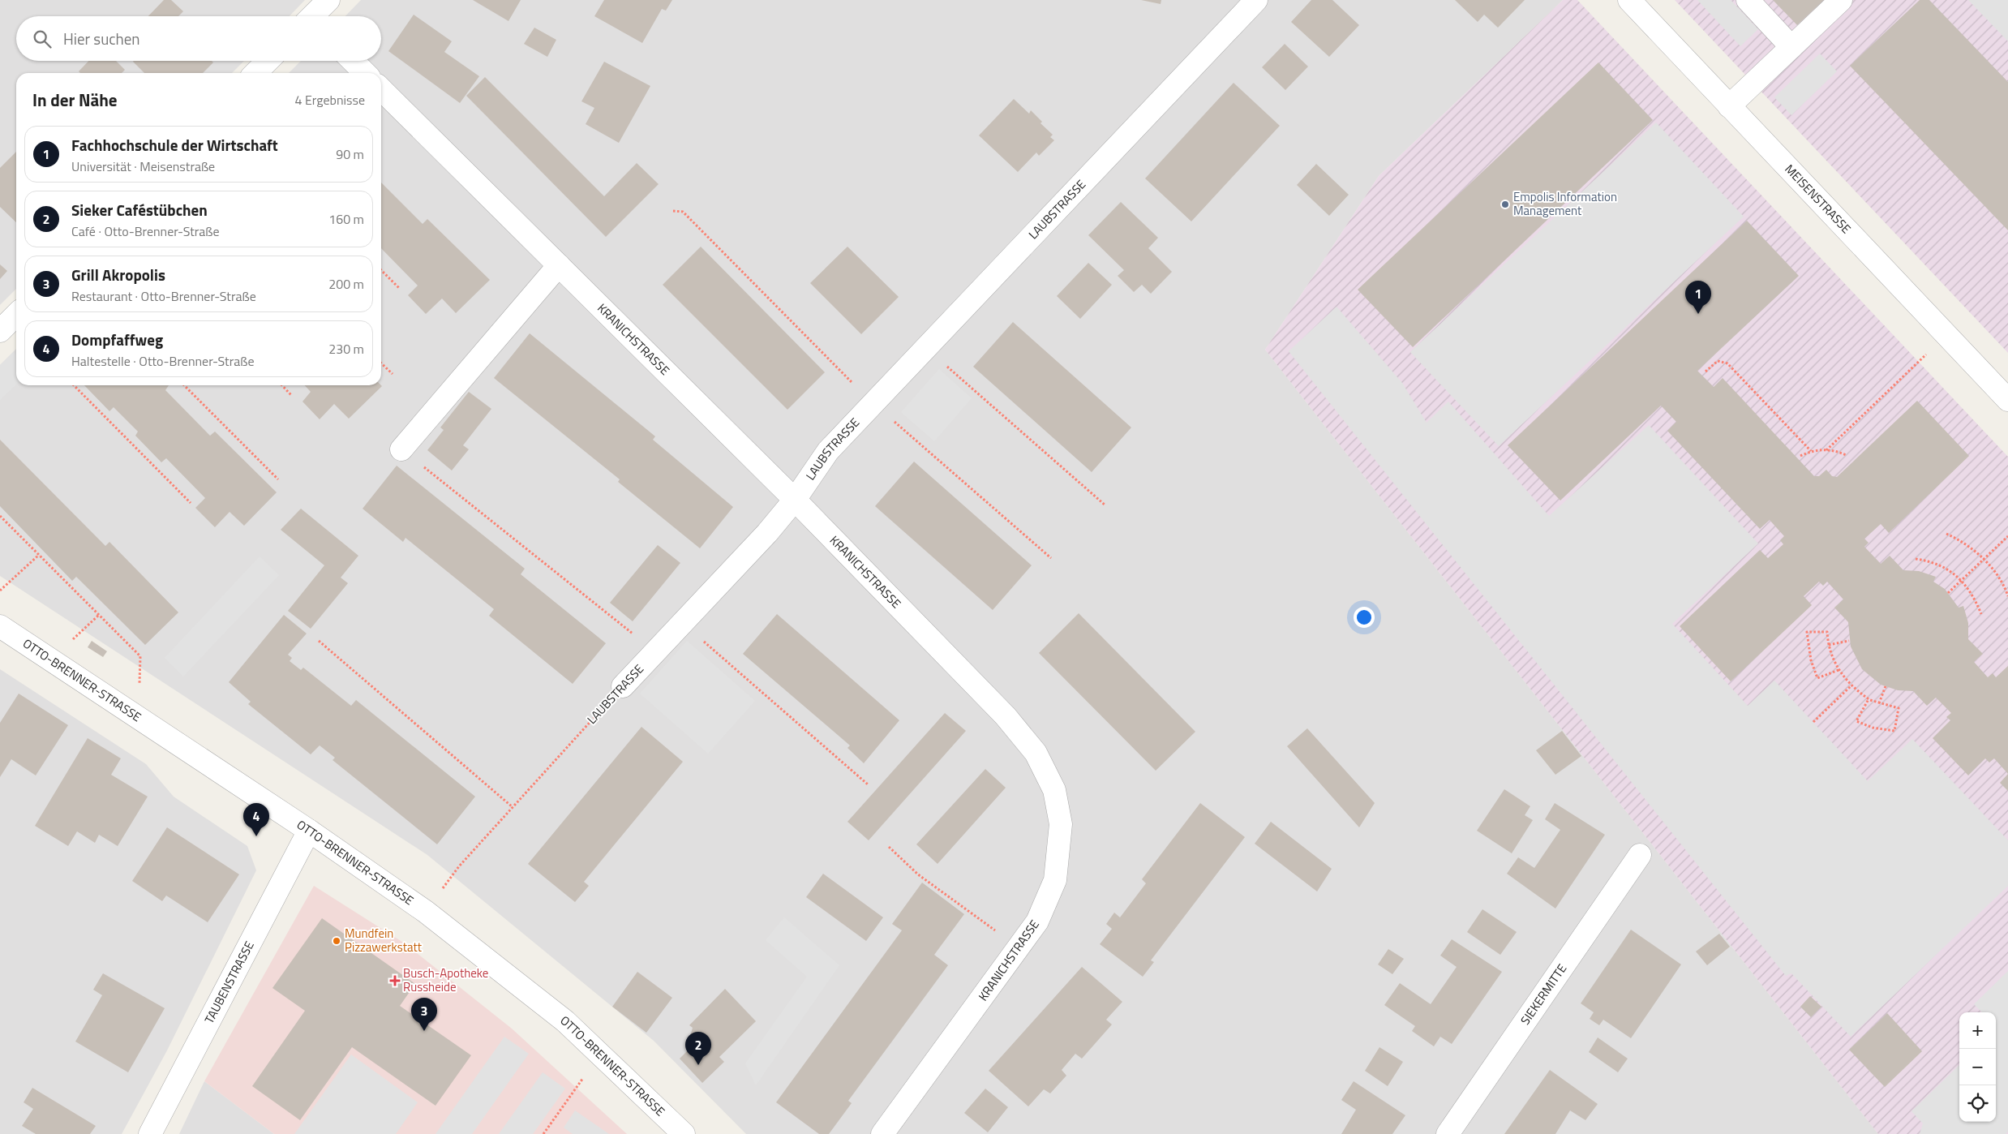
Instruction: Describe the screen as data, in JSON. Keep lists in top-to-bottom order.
{
  "streets": {
    "street": [
      "MEISENSTRASSE",
      "LAUBSTRASSE",
      "KRANICHSTRASSE",
      "OTTO-BRENNER-STRASSE",
      "TAUBENSTRASSE",
      "SIEKERMITTE"
    ]
  },
  "crossings": [
    ["LAUBSTRASSE", "KRANICHSTRASSE"],
    ["LAUBSTRASSE", "OTTO-BRENNER-STRASSE"],
    ["OTTO-BRENNER-STRASSE", "TAUBENSTRASSE"]
  ],
  "places": {
    "other": ["Empolis Information Management", "Mundfein Pizzawerkstatt"],
    "health": ["Busch-Apotheke Russheide"]
  },
  "page": {
    "search": "Hier suchen",
    "heading": ["In der Nähe", "4 Ergebnisse"],
    "list": [
      {
        "mark": "1",
        "name": "Fachhochschule der Wirtschaft",
        "note": "Universität · Meisenstraße",
        "value": "90 m"
      },
      {
        "mark": "2",
        "name": "Sieker Caféstübchen",
        "note": "Café · Otto-Brenner-Straße",
        "value": "160 m"
      },
      {
        "mark": "3",
        "name": "Grill Akropolis",
        "note": "Restaurant · Otto-Brenner-Straße",
        "value": "200 m"
      },
      {
        "mark": "4",
        "name": "Dompfaffweg",
        "note": "Haltestelle · Otto-Brenner-Straße",
        "value": "230 m"
      }
    ],
    "pins": [
      "1",
      "4",
      "3",
      "2"
    ],
    "map_buttons": ["+", "−"]
  }
}
